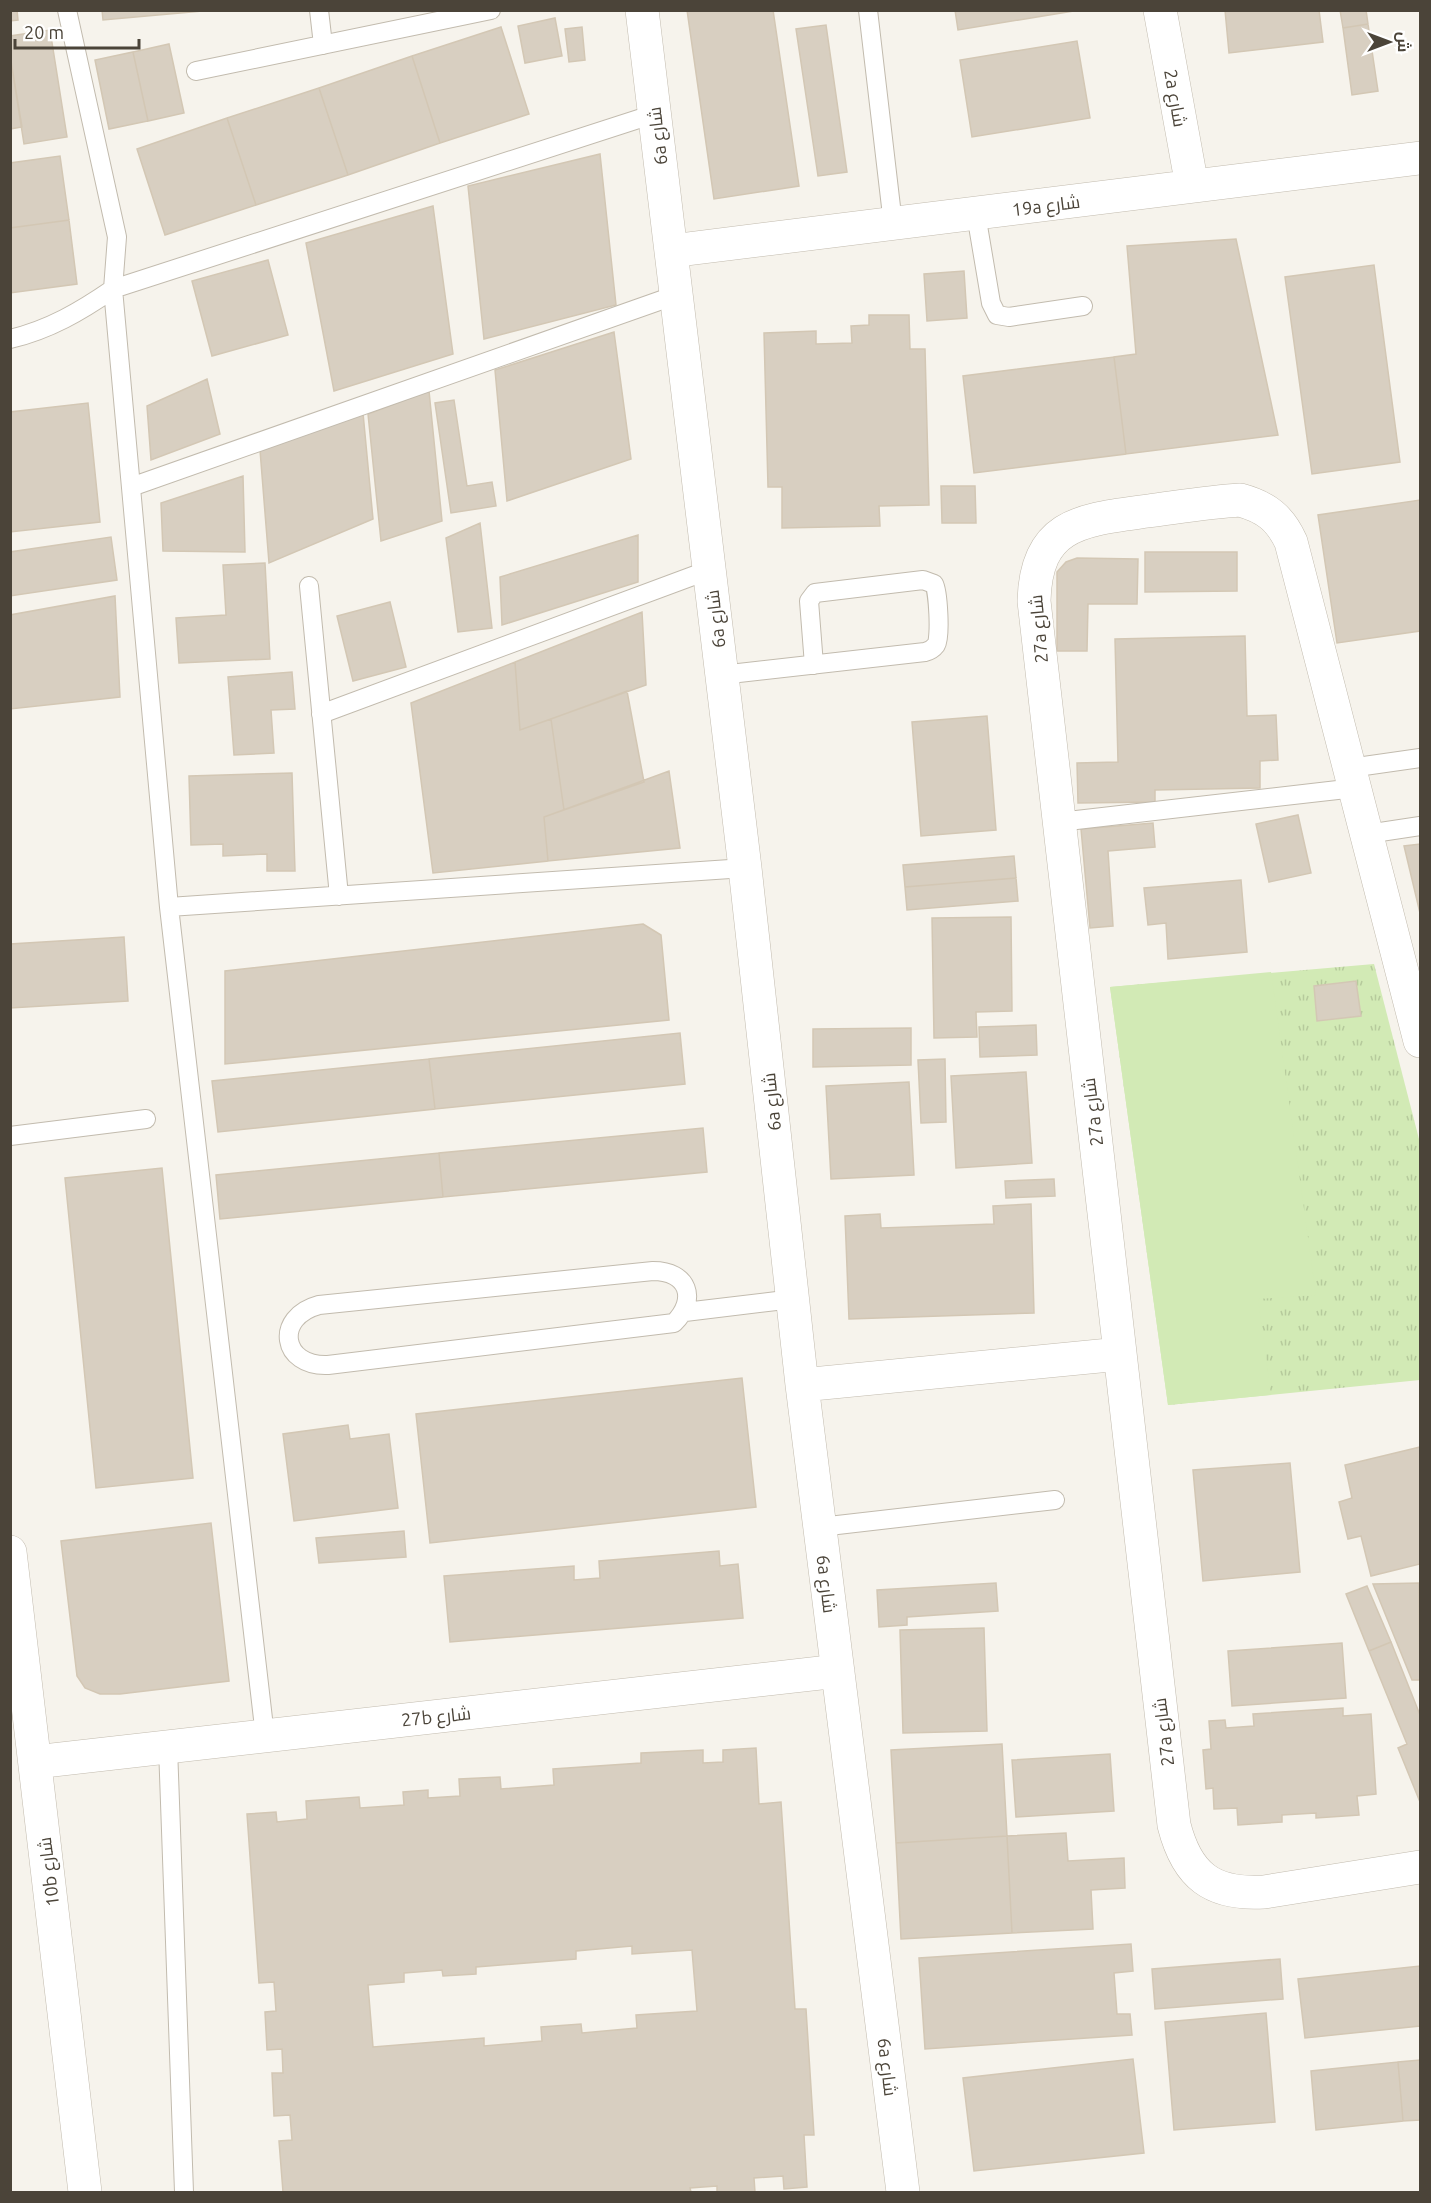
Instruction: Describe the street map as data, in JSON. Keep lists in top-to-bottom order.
{
  "streets": {
    "street": [
      "2a شارع",
      "6a شارع",
      "19a شارع",
      "27a شارع",
      "27b شارع",
      "10b شارع"
    ]
  },
  "crossings": [
    ["2a شارع", "19a شارع"],
    ["6a شارع", "19a شارع"],
    ["6a شارع", "27b شارع"],
    ["27b شارع", "10b شارع"]
  ],
  "scale_bar": "20 m",
  "north": "right"
}
